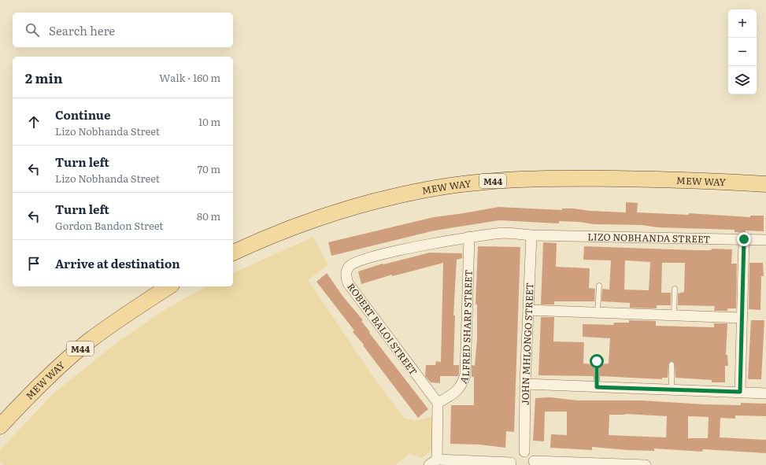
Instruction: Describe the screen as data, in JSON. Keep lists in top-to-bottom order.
{
  "streets": {
    "main road": ["M44", "MEW WAY"],
    "street": [
      "LIZO NOBHANDA STREET",
      "ALFRED SHARP STREET",
      "ROBERT BALOI STREET",
      "JOHN MHLONGO STREET"
    ]
  },
  "crossings": [
    ["LIZO NOBHANDA STREET", "ROBERT BALOI STREET"],
    ["LIZO NOBHANDA STREET", "JOHN MHLONGO STREET"],
    ["ALFRED SHARP STREET", "ROBERT BALOI STREET"],
    ["ROBERT BALOI STREET", "JOHN MHLONGO STREET"]
  ],
  "page": {
    "map_buttons": ["+", "−"],
    "search": "Search here",
    "heading": ["2 min", "Walk · 160 m"],
    "list": [
      ["Continue", "Lizo Nobhanda Street", "10 m"],
      ["Turn left", "Lizo Nobhanda Street", "70 m"],
      ["Turn left", "Gordon Bandon Street", "80 m"],
      "Arrive at destination"
    ]
  }
}
